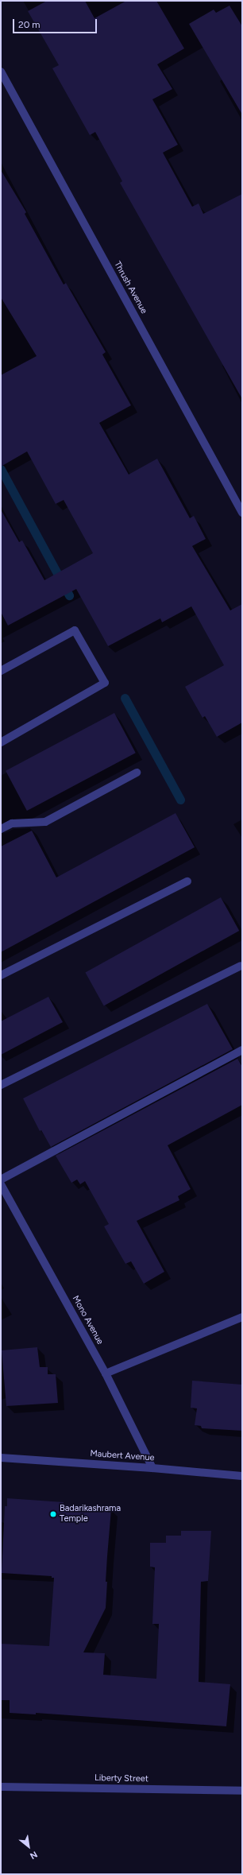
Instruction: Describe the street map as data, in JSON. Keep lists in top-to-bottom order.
{
  "streets": {
    "street": [
      "Thrush Avenue",
      "Mono Avenue",
      "Maubert Avenue",
      "Liberty Street"
    ]
  },
  "crossings": [
    ["Mono Avenue", "Maubert Avenue"]
  ],
  "places": ["Badarikashrama Temple"],
  "scale_bar": "20 m",
  "north": "bottom right"
}
